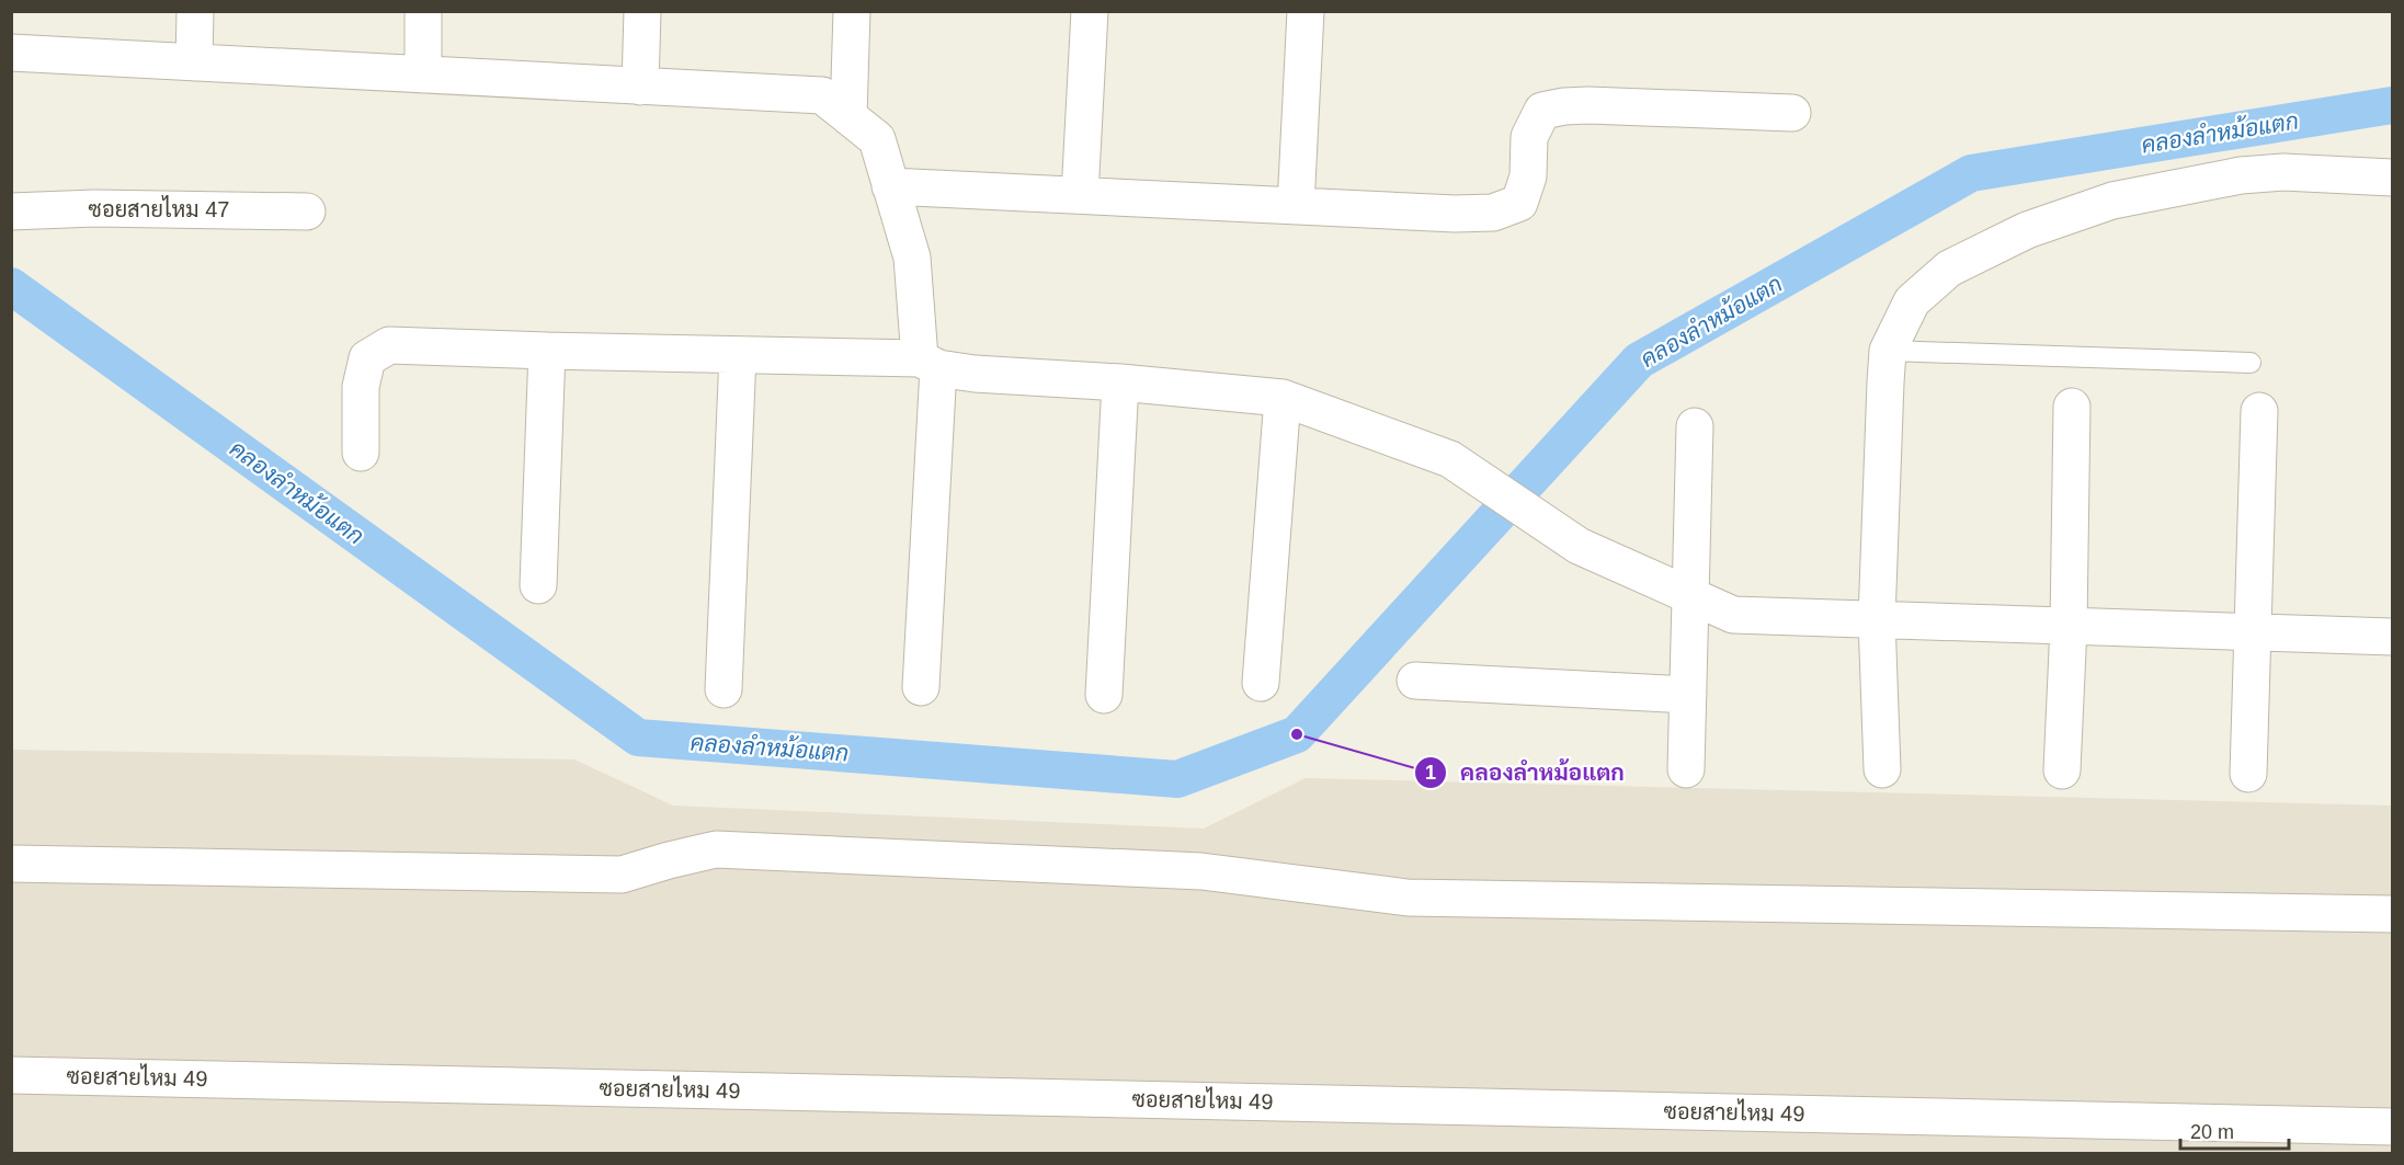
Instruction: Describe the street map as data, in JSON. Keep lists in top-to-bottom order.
{
  "streets": {
    "street": ["ซอยสายไหม 47", "ซอยสายไหม 49"]
  },
  "water": ["คลองลำหม้อแตก"],
  "places": ["คลองลำหม้อแตก"],
  "scale_bar": "20 m"
}
